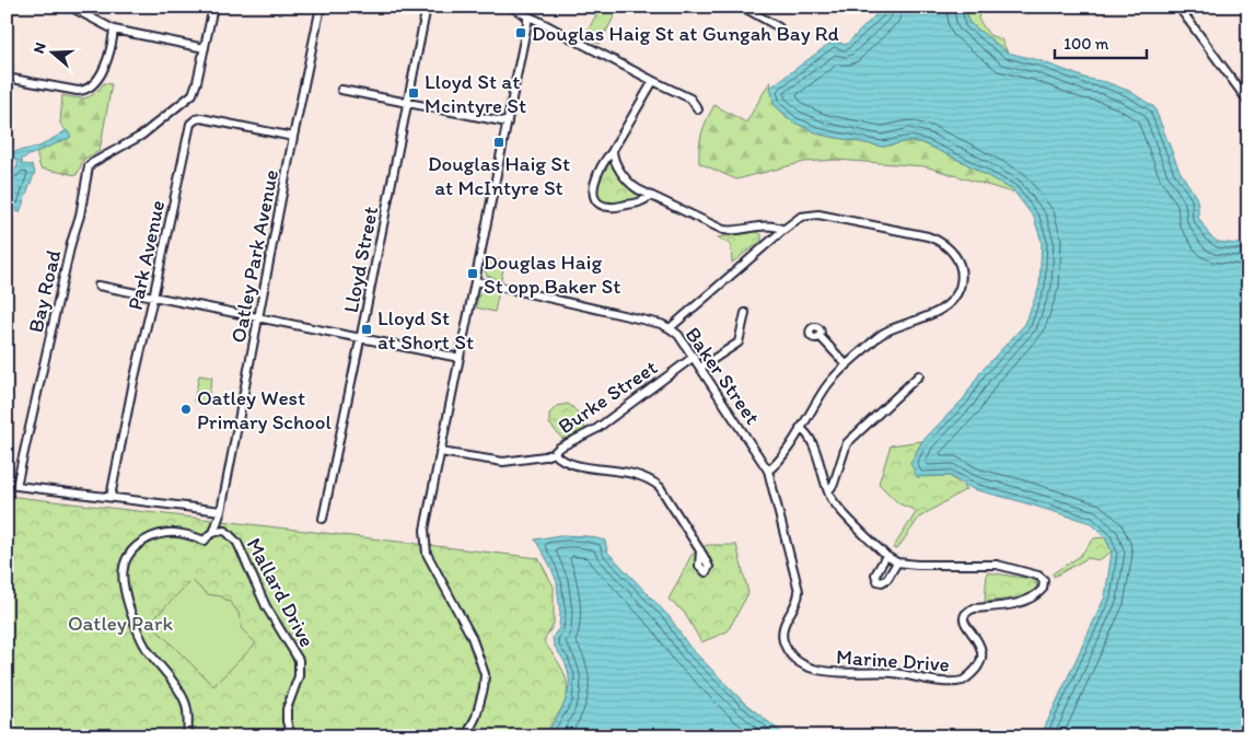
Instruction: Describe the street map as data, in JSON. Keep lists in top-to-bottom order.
{
  "streets": {
    "street": [
      "Park Avenue",
      "Oatley Park Avenue",
      "Lloyd Street",
      "Bay Road",
      "Baker Street",
      "Burke Street",
      "Mallard Drive",
      "Marine Drive"
    ]
  },
  "crossings": [
    ["Park Avenue", "Oatley Park Avenue"],
    ["Park Avenue", "Bay Road"],
    ["Oatley Park Avenue", "Mallard Drive"],
    ["Baker Street", "Burke Street"],
    ["Baker Street", "Marine Drive"]
  ],
  "parks": ["Oatley Park"],
  "places": {
    "transit": [
      "Douglas Haig St at Gungah Bay Rd",
      "Lloyd St at Mcintyre St",
      "Douglas Haig St at McIntyre St",
      "Douglas Haig St opp Baker St",
      "Lloyd St at Short St"
    ],
    "other": ["Oatley West Primary School"]
  },
  "scale_bar": "100 m",
  "north": "left"
}
